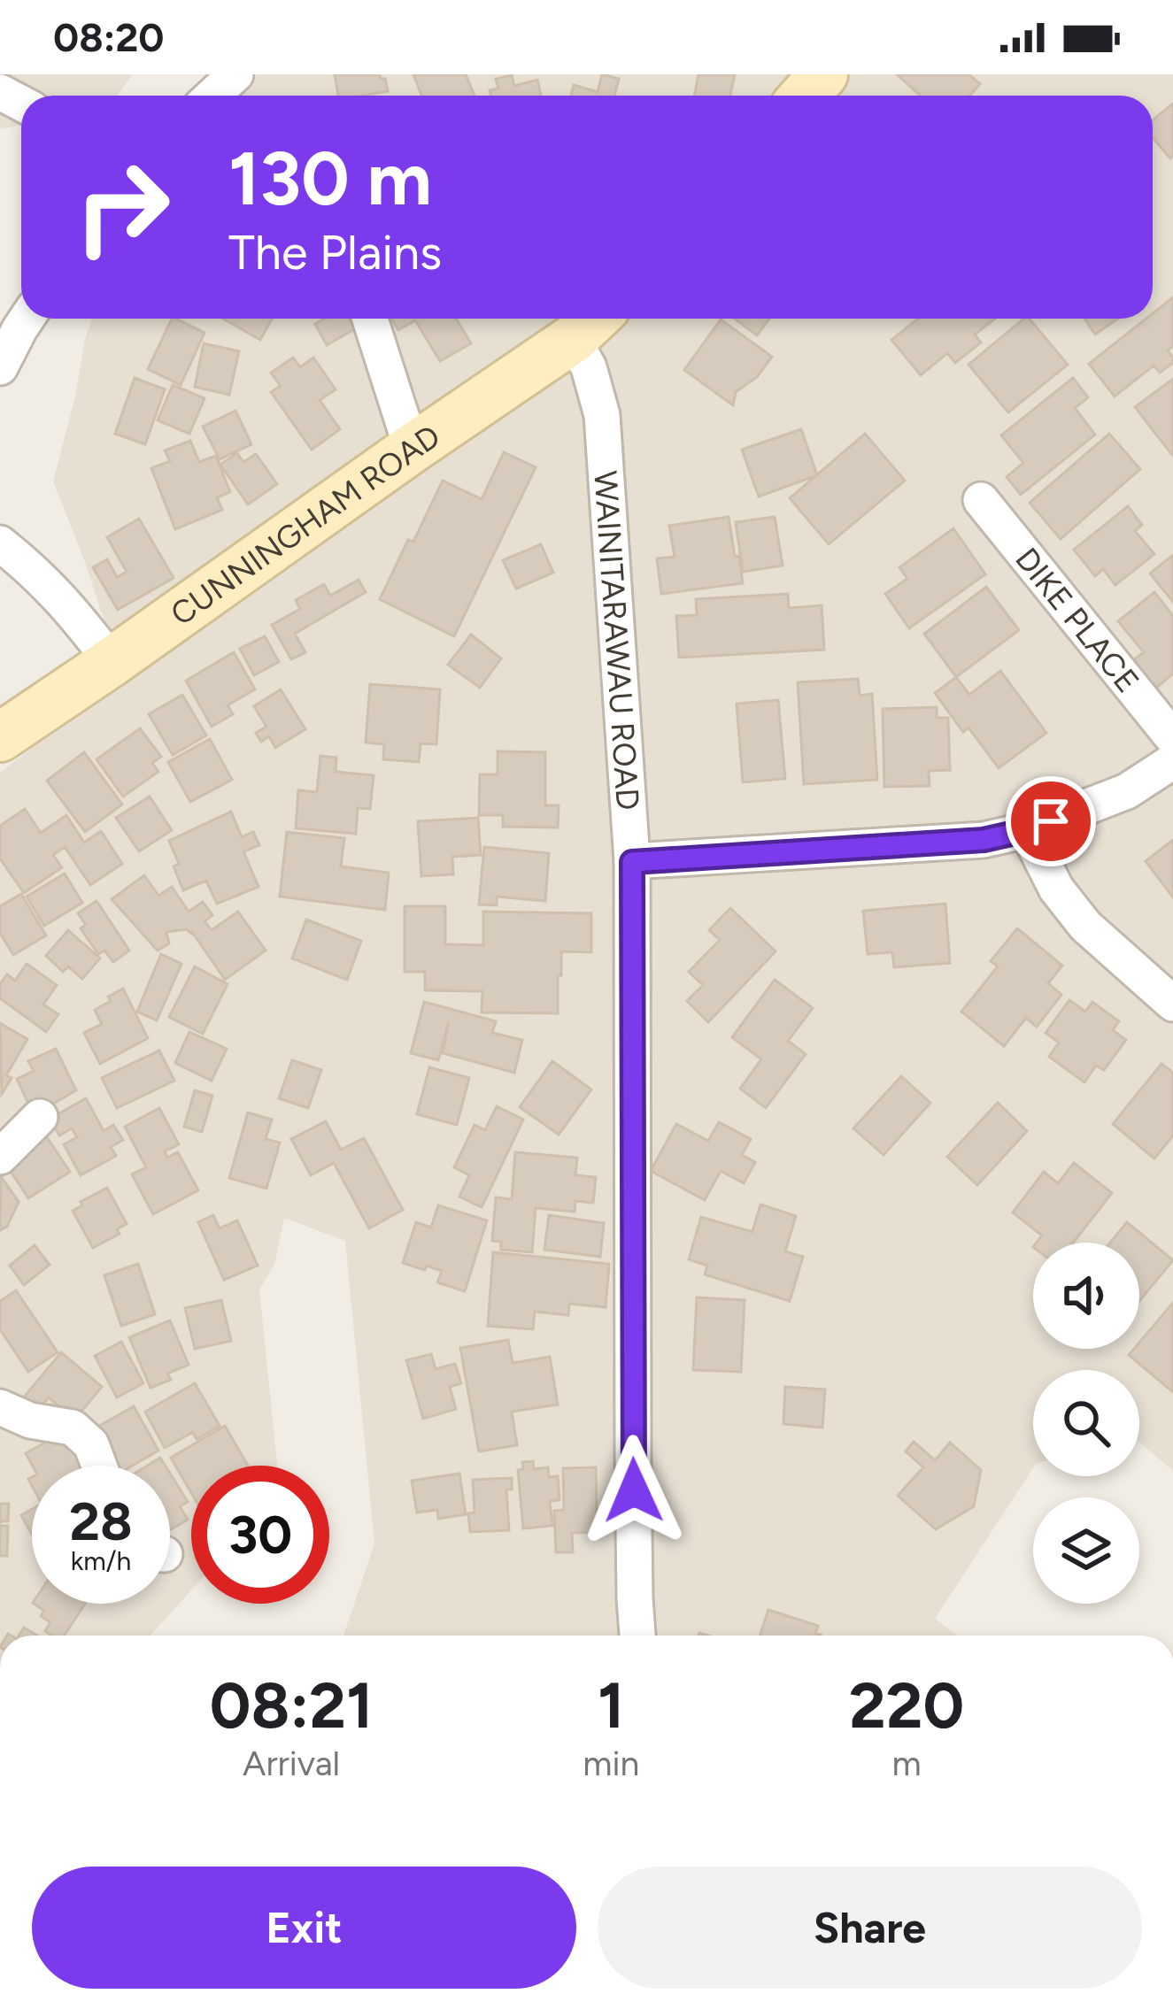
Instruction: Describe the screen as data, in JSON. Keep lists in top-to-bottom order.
{
  "streets": {
    "main road": ["CUNNINGHAM ROAD"],
    "street": ["DIKE PLACE", "WAINITARAWAU ROAD"]
  },
  "crossings": [
    ["CUNNINGHAM ROAD", "WAINITARAWAU ROAD"]
  ],
  "page": {
    "status": "08:20",
    "turn": ["130 m", "The Plains"],
    "speed": "28 km/h",
    "limit": "30",
    "eta": [
      "08:21",
      "Arrival",
      "1",
      "min",
      "220",
      "m"
    ],
    "buttons": ["Exit", "Share"]
  }
}
